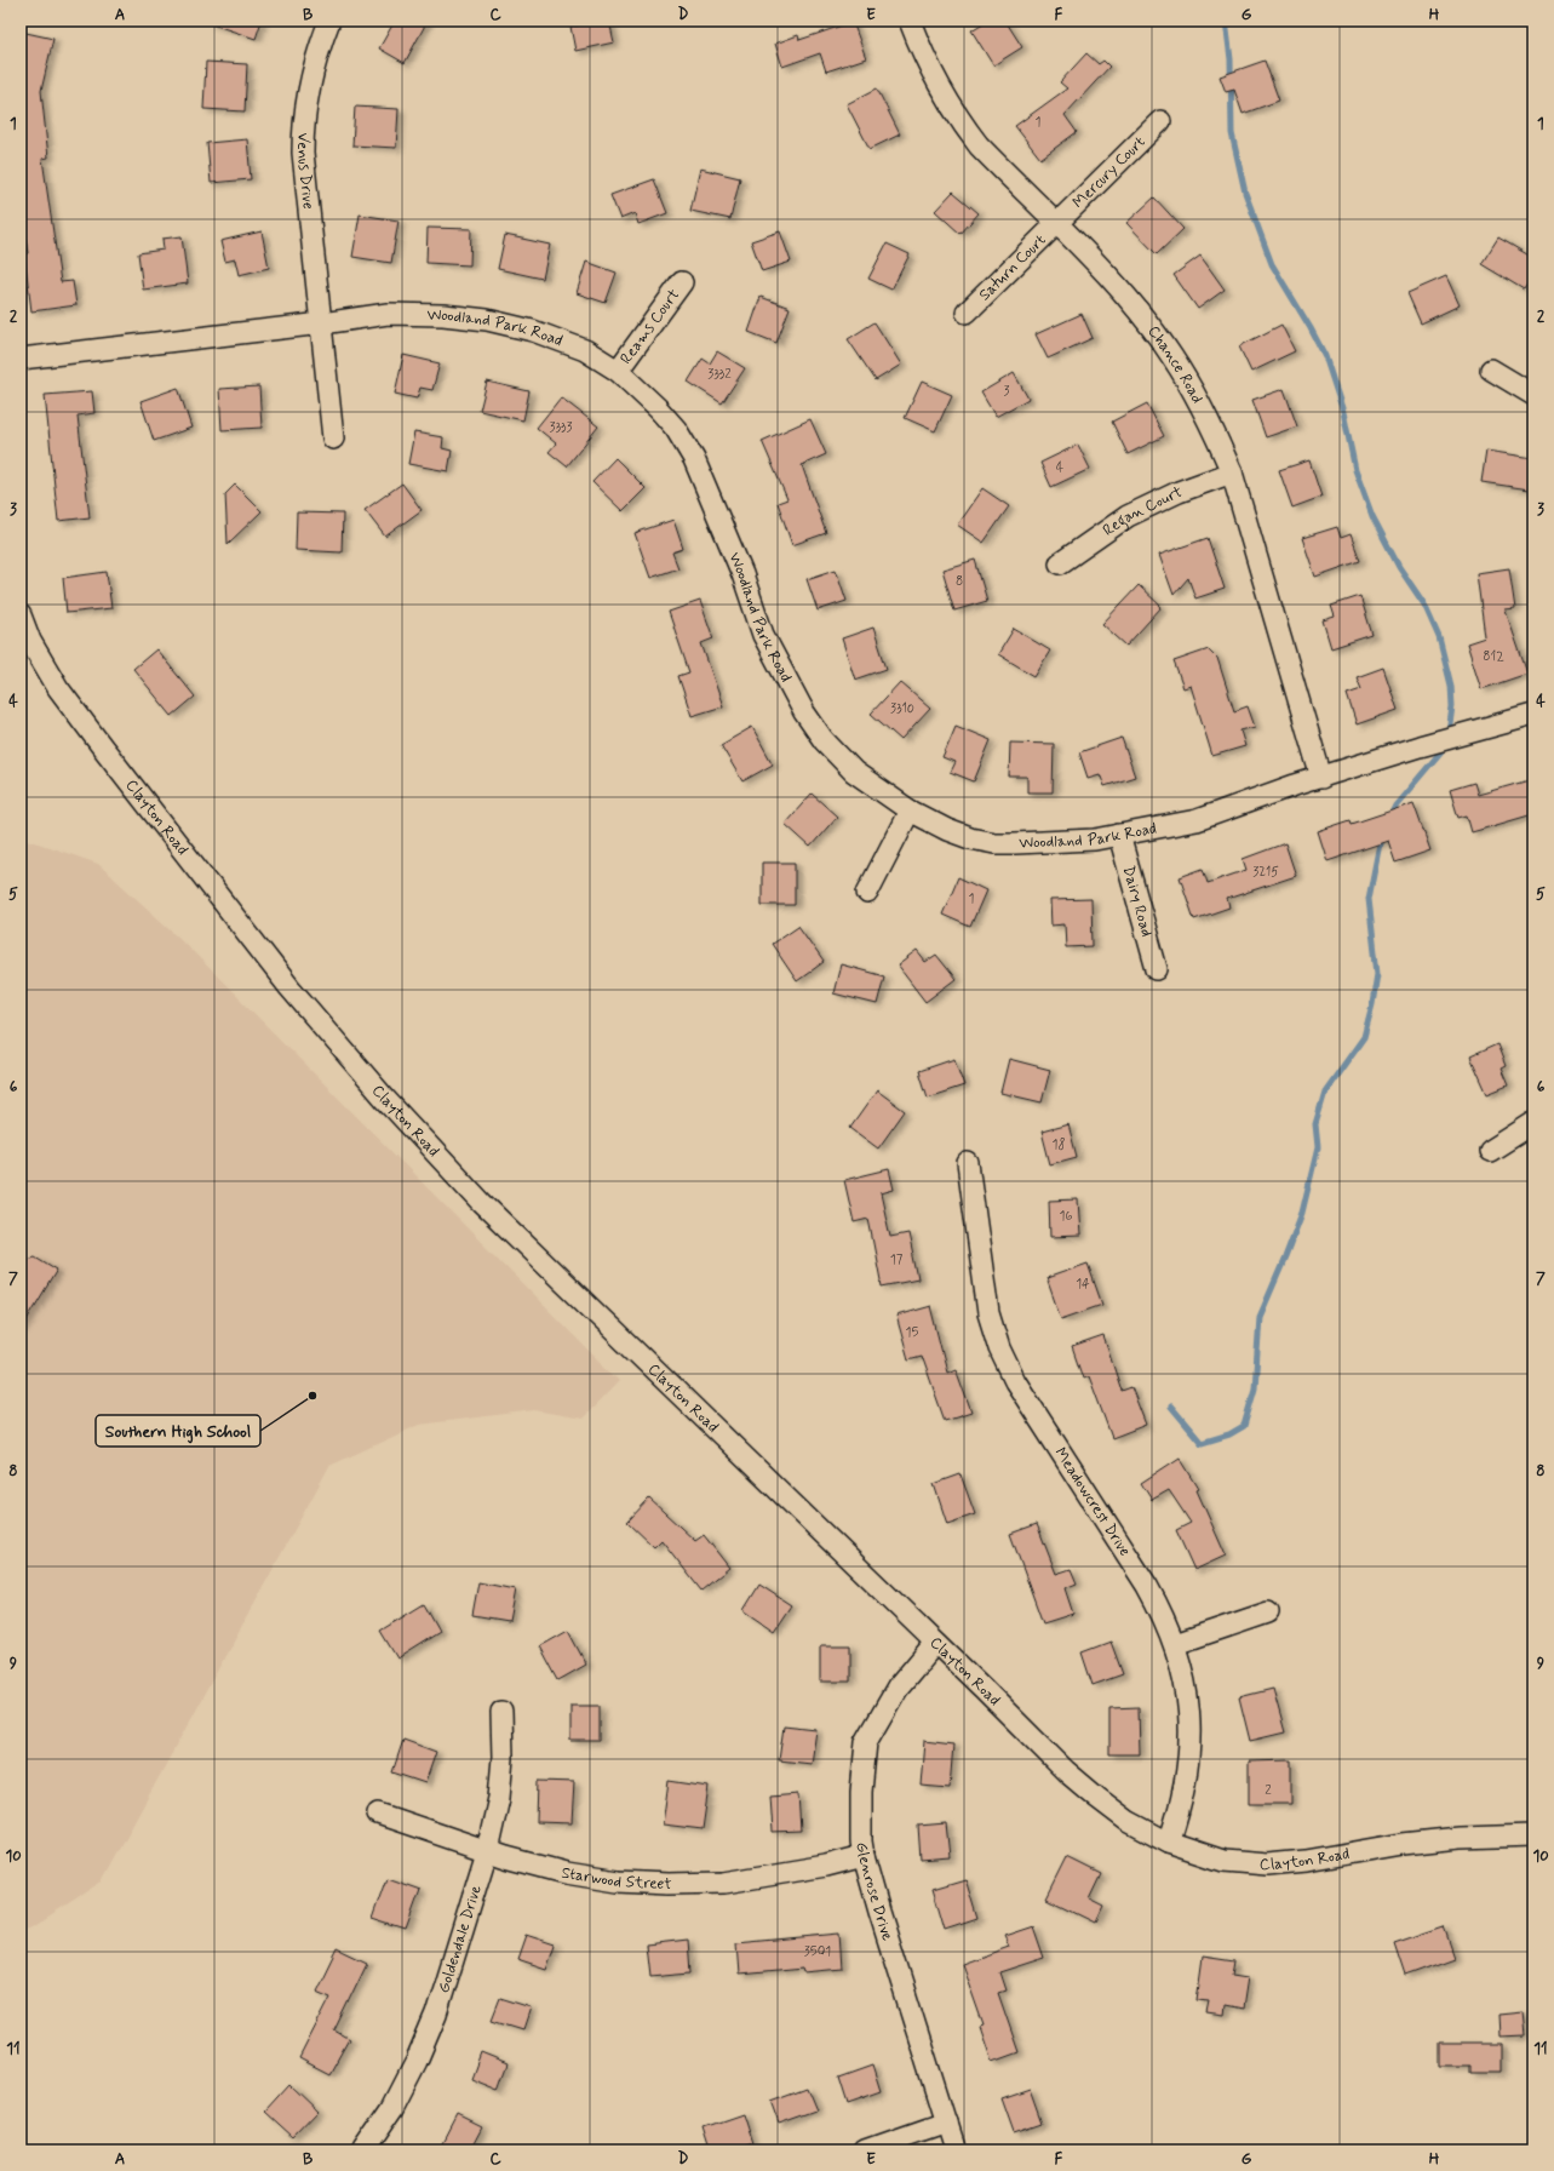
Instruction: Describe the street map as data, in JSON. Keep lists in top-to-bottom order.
{
  "streets": {
    "street": [
      "Venus Drive",
      "Mercury Court",
      "Saturn Court",
      "Reams Court",
      "Woodland Park Road",
      "Chance Road",
      "Regan Court",
      "Clayton Road",
      "Dairy Road",
      "Meadowcrest Drive",
      "Starwood Street",
      "Glenrose Drive",
      "Goldendale Drive"
    ]
  },
  "crossings": [
    ["Venus Drive", "Woodland Park Road"],
    ["Mercury Court", "Saturn Court"],
    ["Mercury Court", "Chance Road"],
    ["Saturn Court", "Chance Road"],
    ["Reams Court", "Woodland Park Road"],
    ["Woodland Park Road", "Chance Road"],
    ["Woodland Park Road", "Dairy Road"],
    ["Chance Road", "Regan Court"],
    ["Clayton Road", "Meadowcrest Drive"],
    ["Clayton Road", "Glenrose Drive"],
    ["Starwood Street", "Glenrose Drive"],
    ["Starwood Street", "Goldendale Drive"]
  ],
  "places": ["Southern High School"],
  "house_numbers": [
    "1",
    "3332",
    "3",
    "3333",
    "4",
    "8",
    "812",
    "3310",
    "3215",
    "1",
    "18",
    "16",
    "17",
    "14",
    "15",
    "2",
    "3501"
  ],
  "grid": {
    "columns": [
      "A",
      "B",
      "C",
      "D",
      "E",
      "F",
      "G",
      "H"
    ],
    "rows": [
      "1",
      "2",
      "3",
      "4",
      "5",
      "6",
      "7",
      "8",
      "9",
      "10",
      "11"
    ]
  }
}
